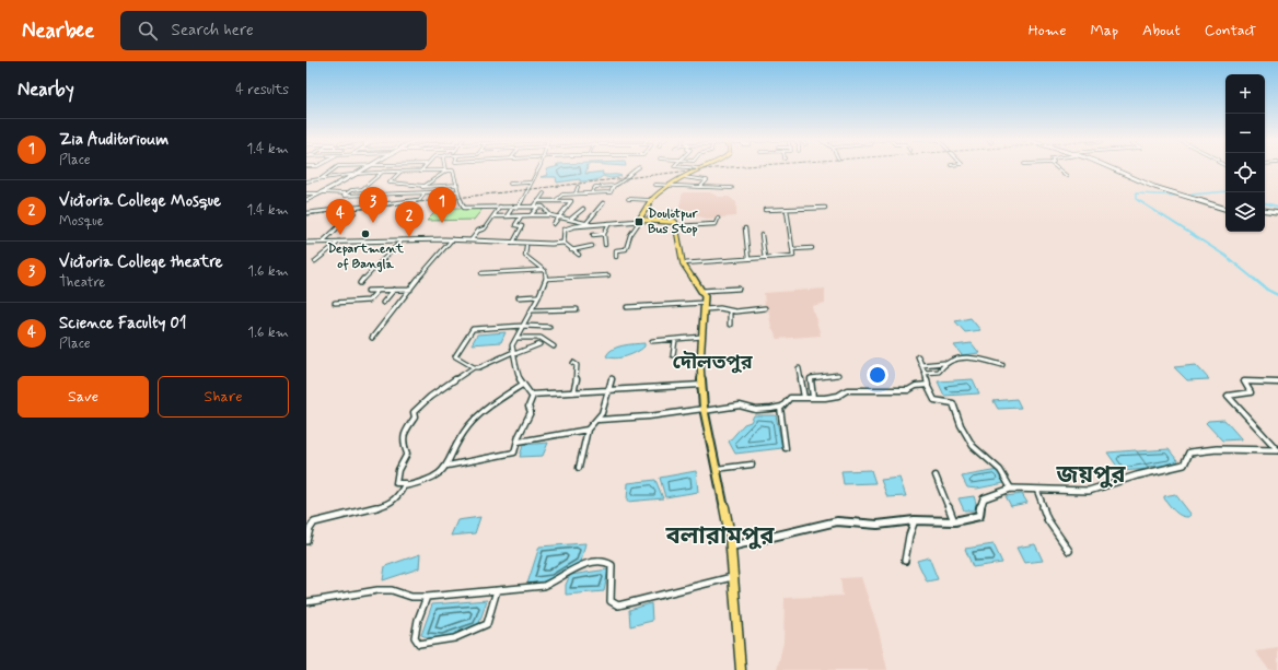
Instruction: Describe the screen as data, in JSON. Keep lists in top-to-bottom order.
{
  "districts": ["দৌলতপুর", "জয়পুর", "বলারামপুর"],
  "places": {
    "transit": ["Doulotpur Bus Stop"],
    "other": ["Department of Bangla"]
  },
  "page": {
    "header": "Nearbee",
    "search": "Search here",
    "nav": [
      "Home",
      "Map",
      "About",
      "Contact"
    ],
    "heading": ["Nearby", "4 results"],
    "map_buttons": ["+", "−"],
    "list": [
      {
        "mark": "1",
        "name": "Zia Auditorioum",
        "note": "Place",
        "value": "1.4 km"
      },
      {
        "mark": "2",
        "name": "Victoria College Mosque",
        "note": "Mosque",
        "value": "1.4 km"
      },
      {
        "mark": "3",
        "name": "Victoria College theatre",
        "note": "Theatre",
        "value": "1.6 km"
      },
      {
        "mark": "4",
        "name": "Science Faculty 01",
        "note": "Place",
        "value": "1.6 km"
      }
    ],
    "pins": [
      "1",
      "3",
      "4",
      "2"
    ],
    "buttons": ["Save", "Share"]
  }
}
